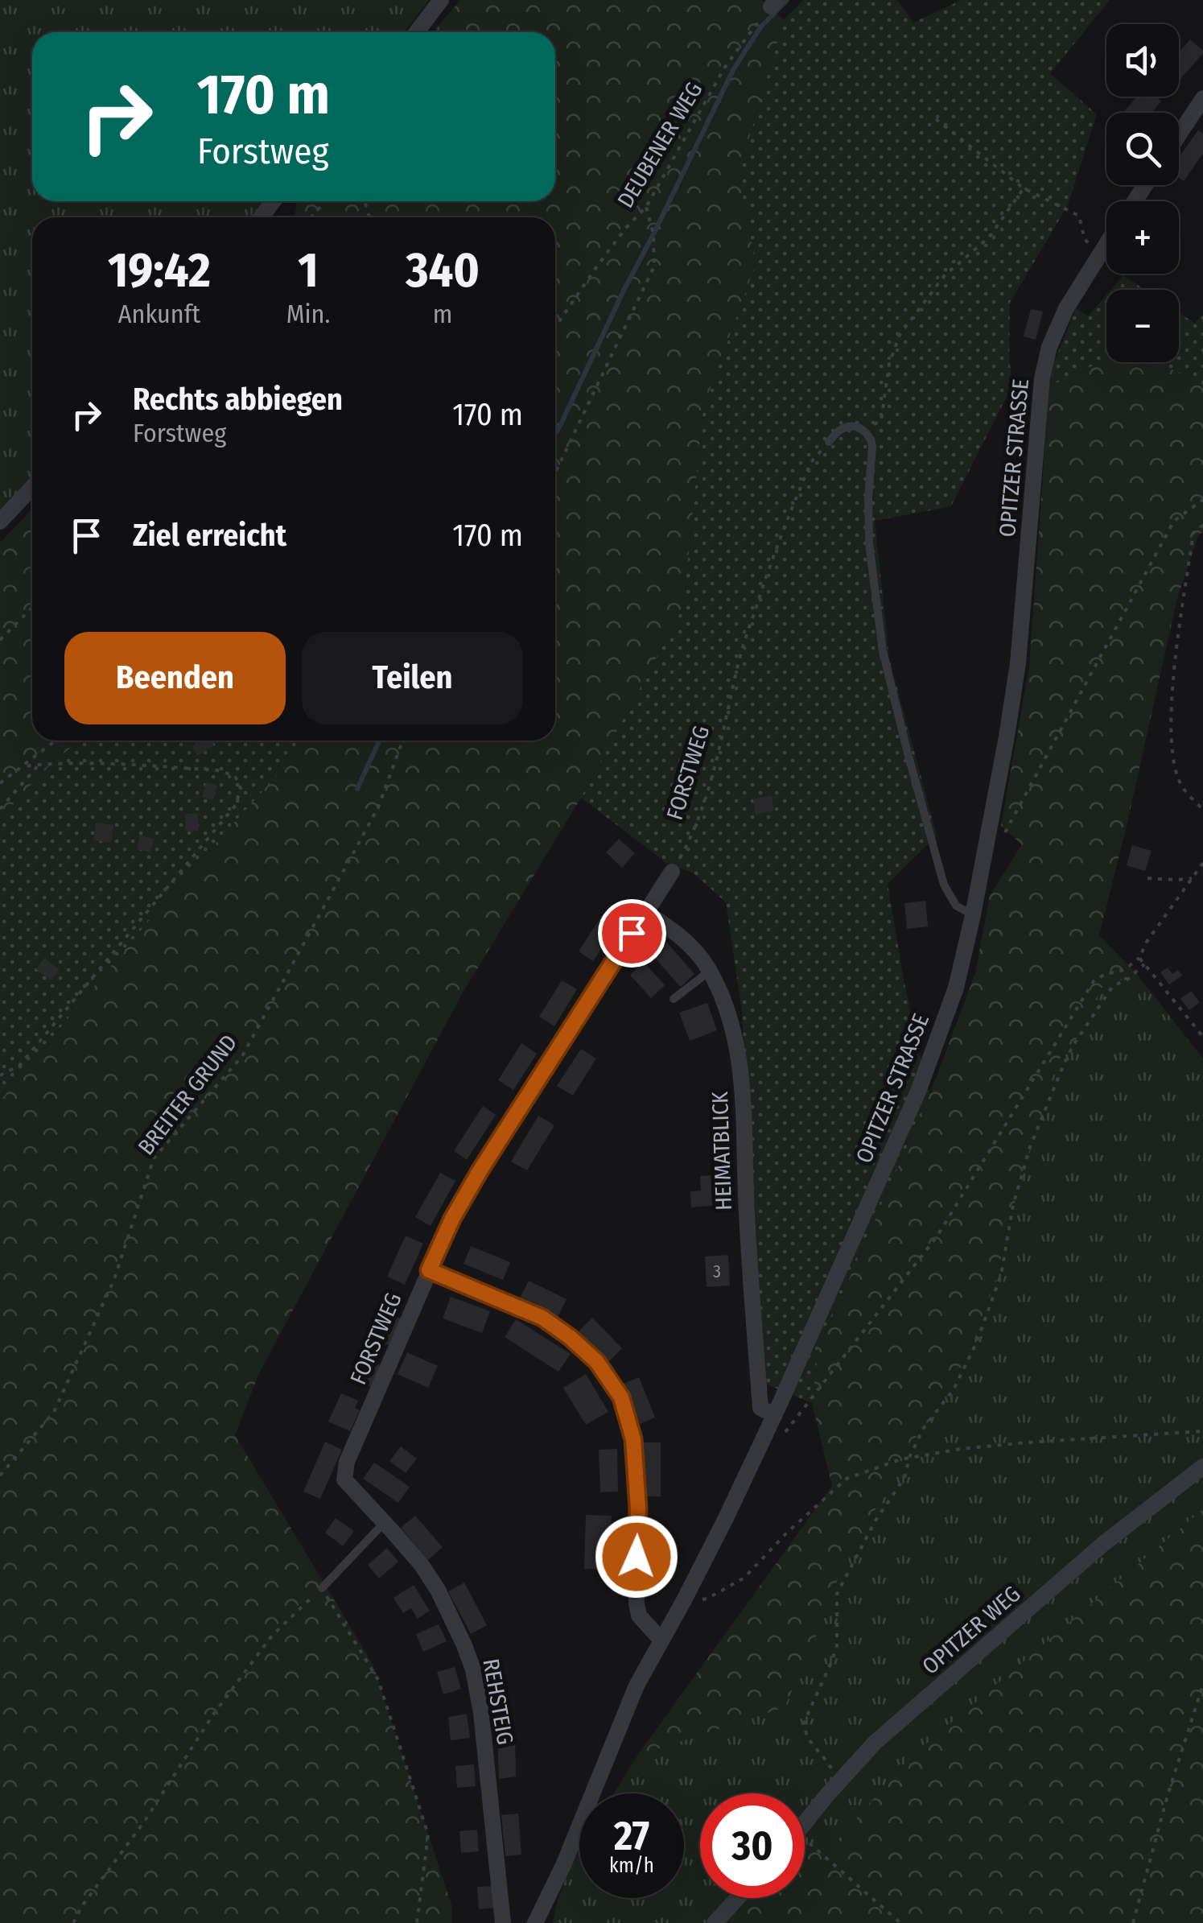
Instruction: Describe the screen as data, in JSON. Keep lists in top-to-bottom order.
{
  "streets": {
    "street": [
      "OPITZER STRASSE",
      "FORSTWEG",
      "HEIMATBLICK",
      "OPITZER WEG",
      "REHSTEIG"
    ],
    "path": ["DEUBENER WEG", "BREITER GRUND"]
  },
  "crossings": [
    ["OPITZER STRASSE", "HEIMATBLICK"],
    ["FORSTWEG", "HEIMATBLICK"],
    ["FORSTWEG", "REHSTEIG"]
  ],
  "house_numbers": ["3"],
  "page": {
    "map_buttons": ["+", "−"],
    "turn": ["170 m", "Forstweg"],
    "eta": [
      "19:42",
      "Ankunft",
      "1",
      "Min.",
      "340",
      "m"
    ],
    "list": [
      {
        "name": "Rechts abbiegen",
        "note": "Forstweg",
        "value": "170 m"
      },
      {
        "name": "Ziel erreicht",
        "value": "170 m"
      }
    ],
    "buttons": ["Beenden", "Teilen"],
    "speed": "27 km/h",
    "limit": "30"
  }
}
